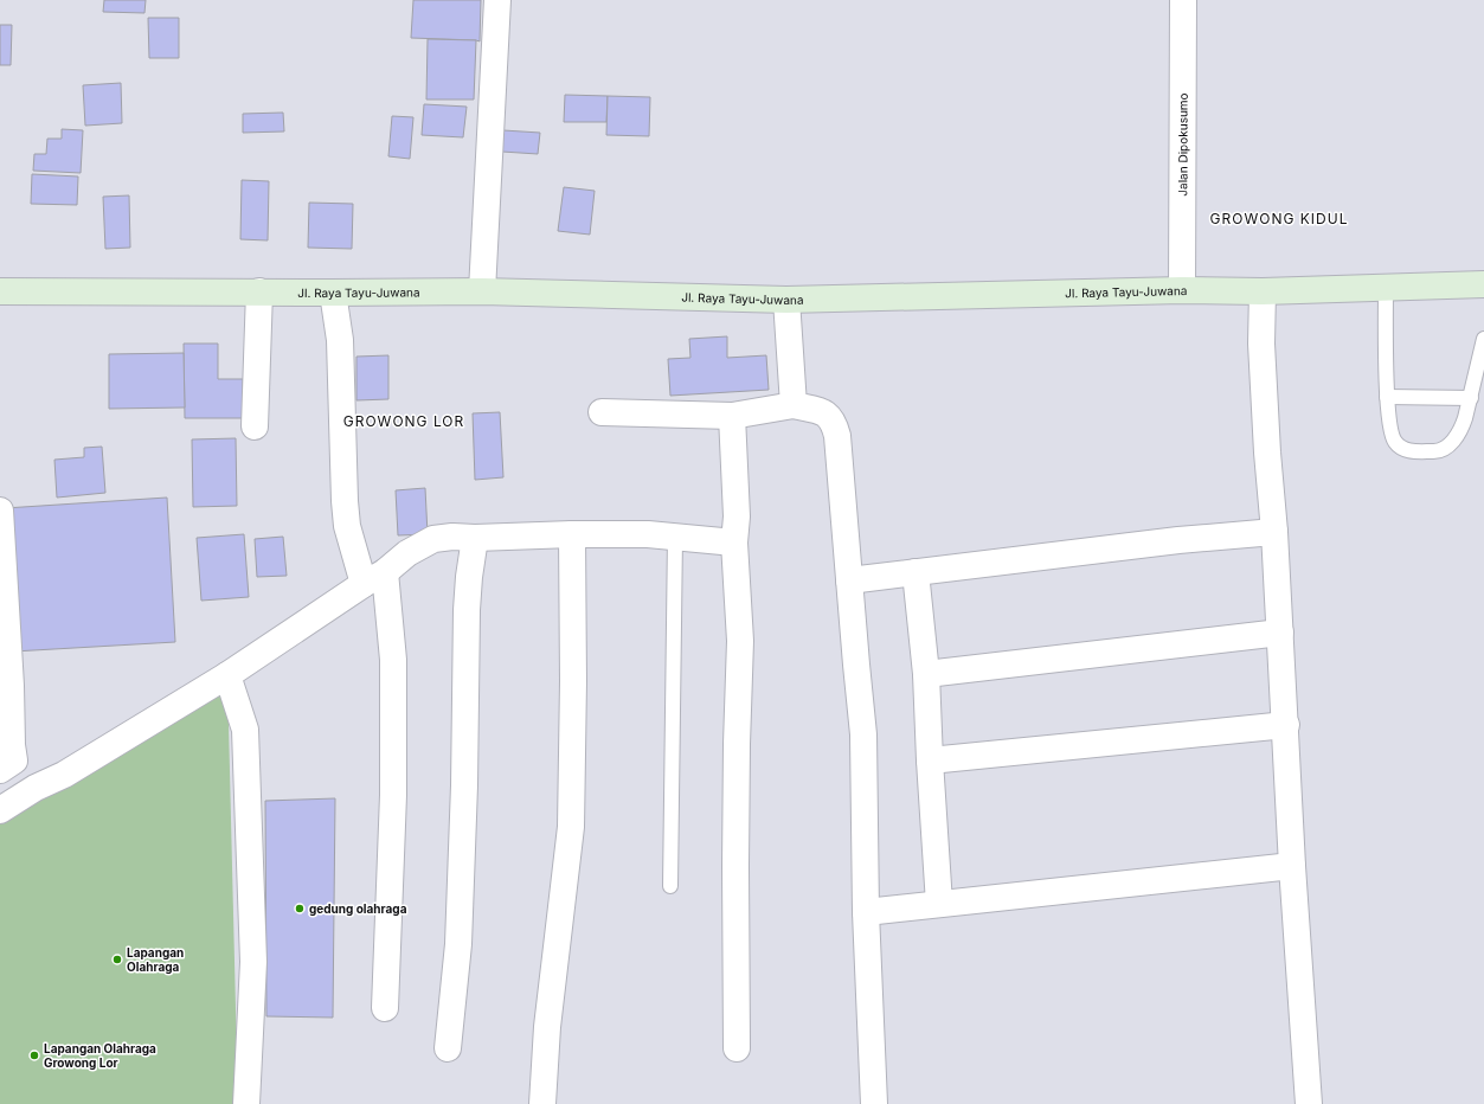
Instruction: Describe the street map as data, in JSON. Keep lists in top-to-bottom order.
{
  "streets": {
    "main road": ["Jl. Raya Tayu-Juwana"],
    "street": ["Jalan Dipokusumo"]
  },
  "crossings": [
    ["Jalan Dipokusumo", "Jl. Raya Tayu-Juwana"]
  ],
  "districts": ["GROWONG KIDUL", "GROWONG LOR"],
  "places": ["gedung olahraga", "Lapangan Olahraga", "Lapangan Olahraga Growong Lor"]
}
